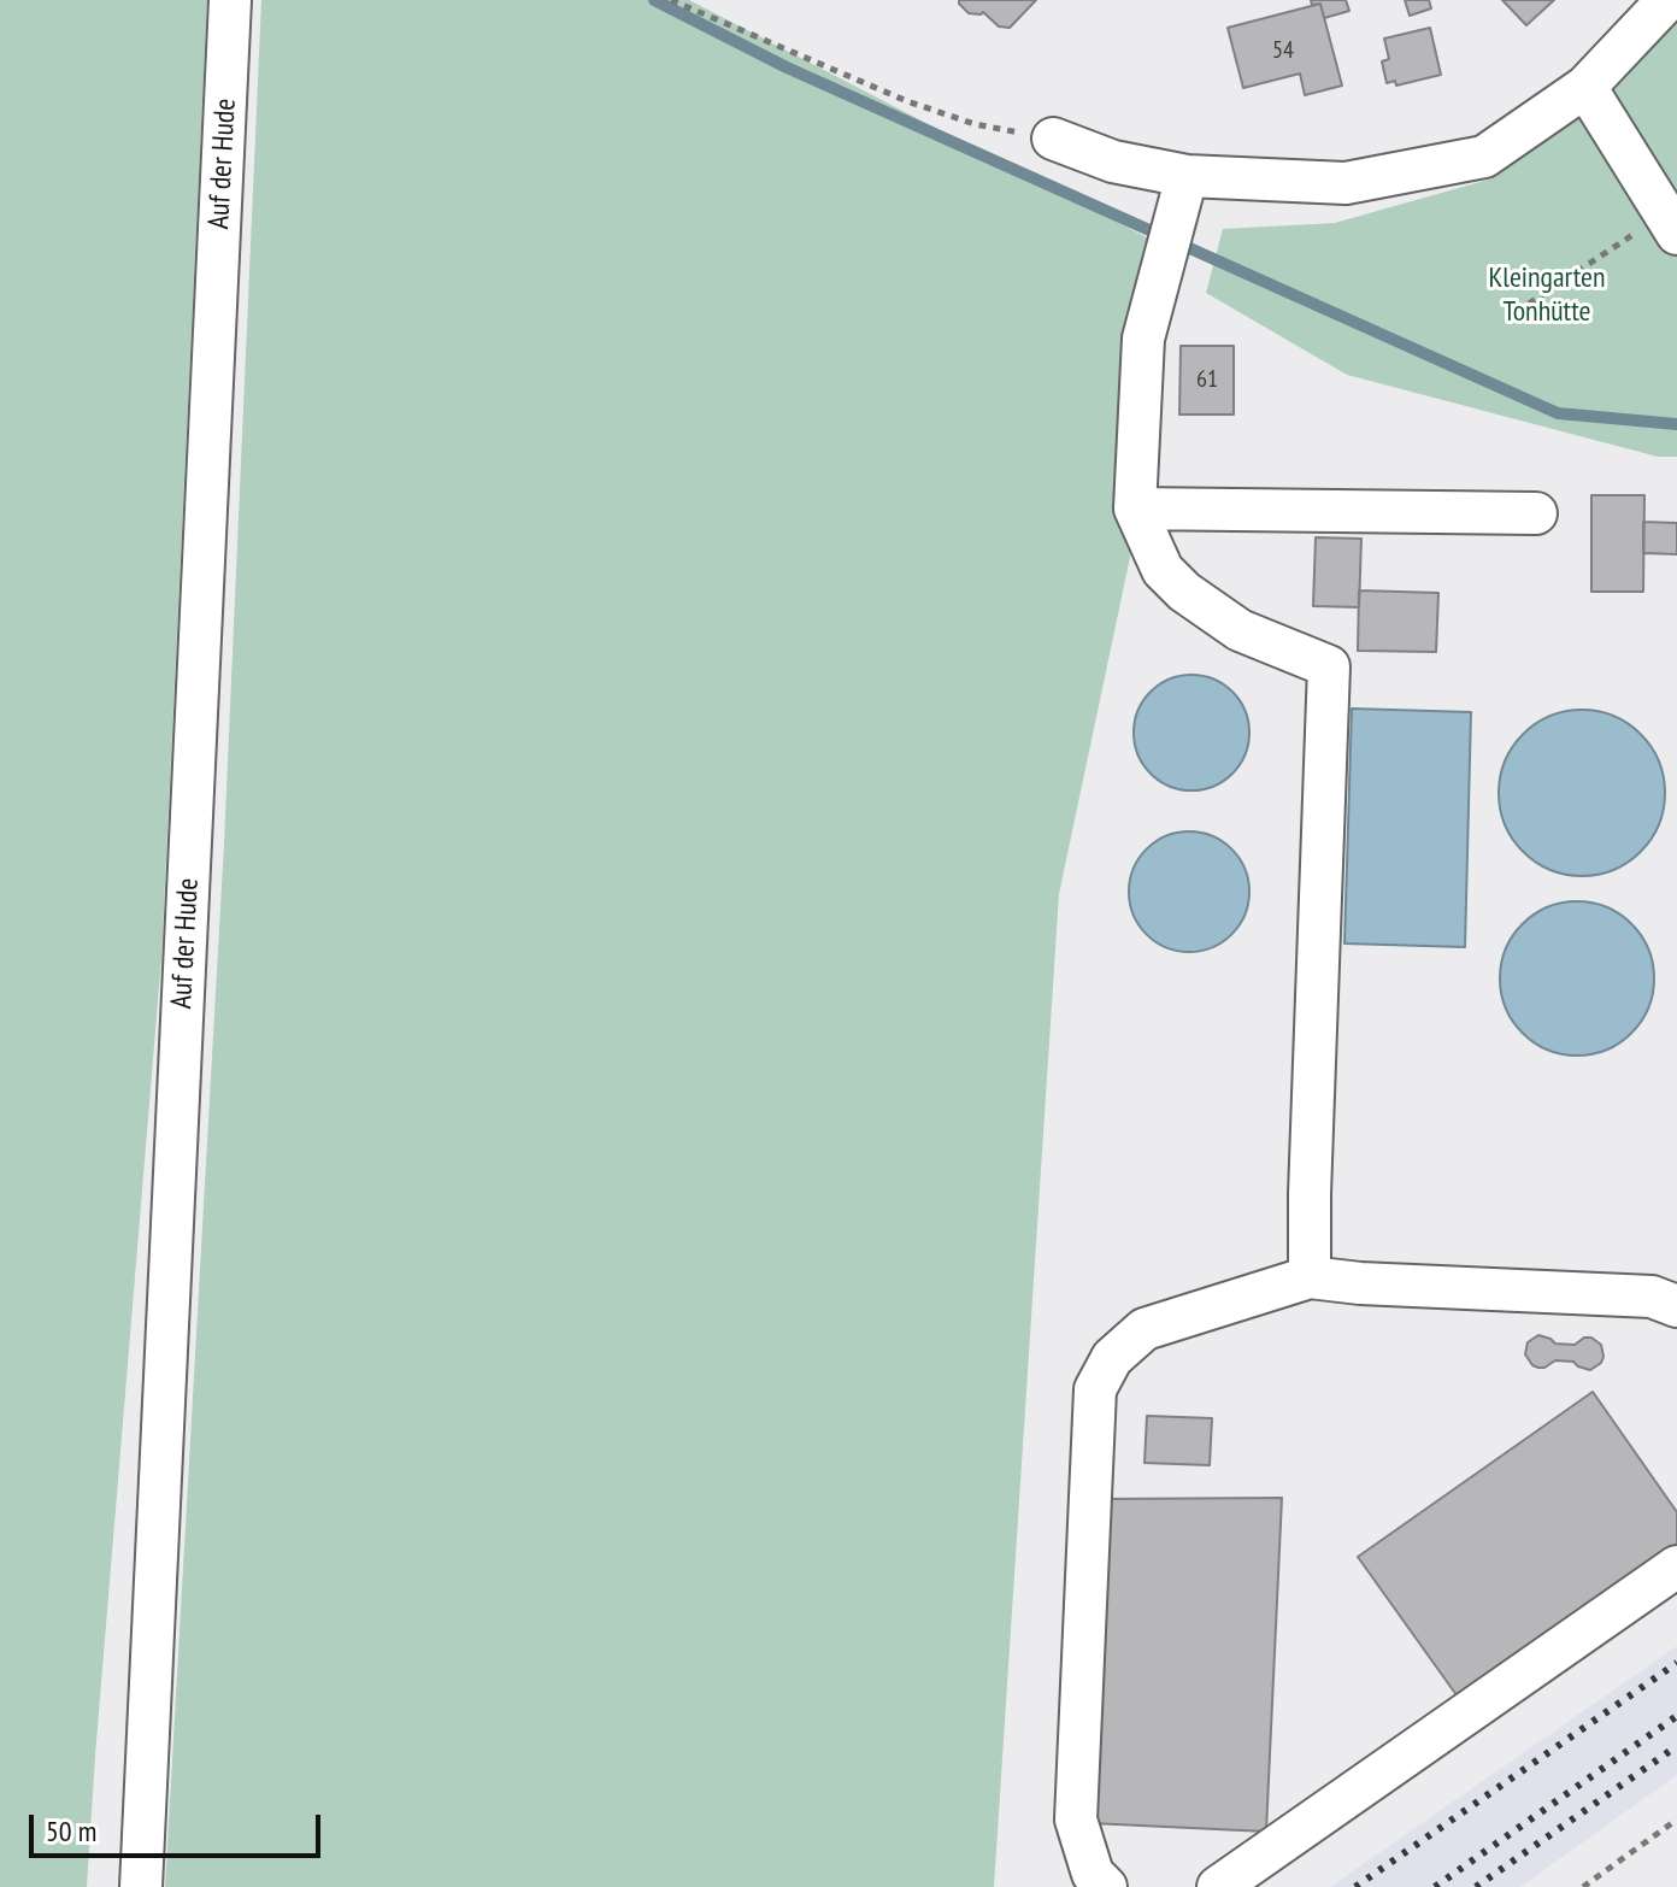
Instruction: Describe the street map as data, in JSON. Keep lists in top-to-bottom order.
{
  "streets": {
    "street": ["Auf der Hude"]
  },
  "parks": ["Kleingarten Tonhütte"],
  "house_numbers": ["54", "61"],
  "scale_bar": "50 m"
}
